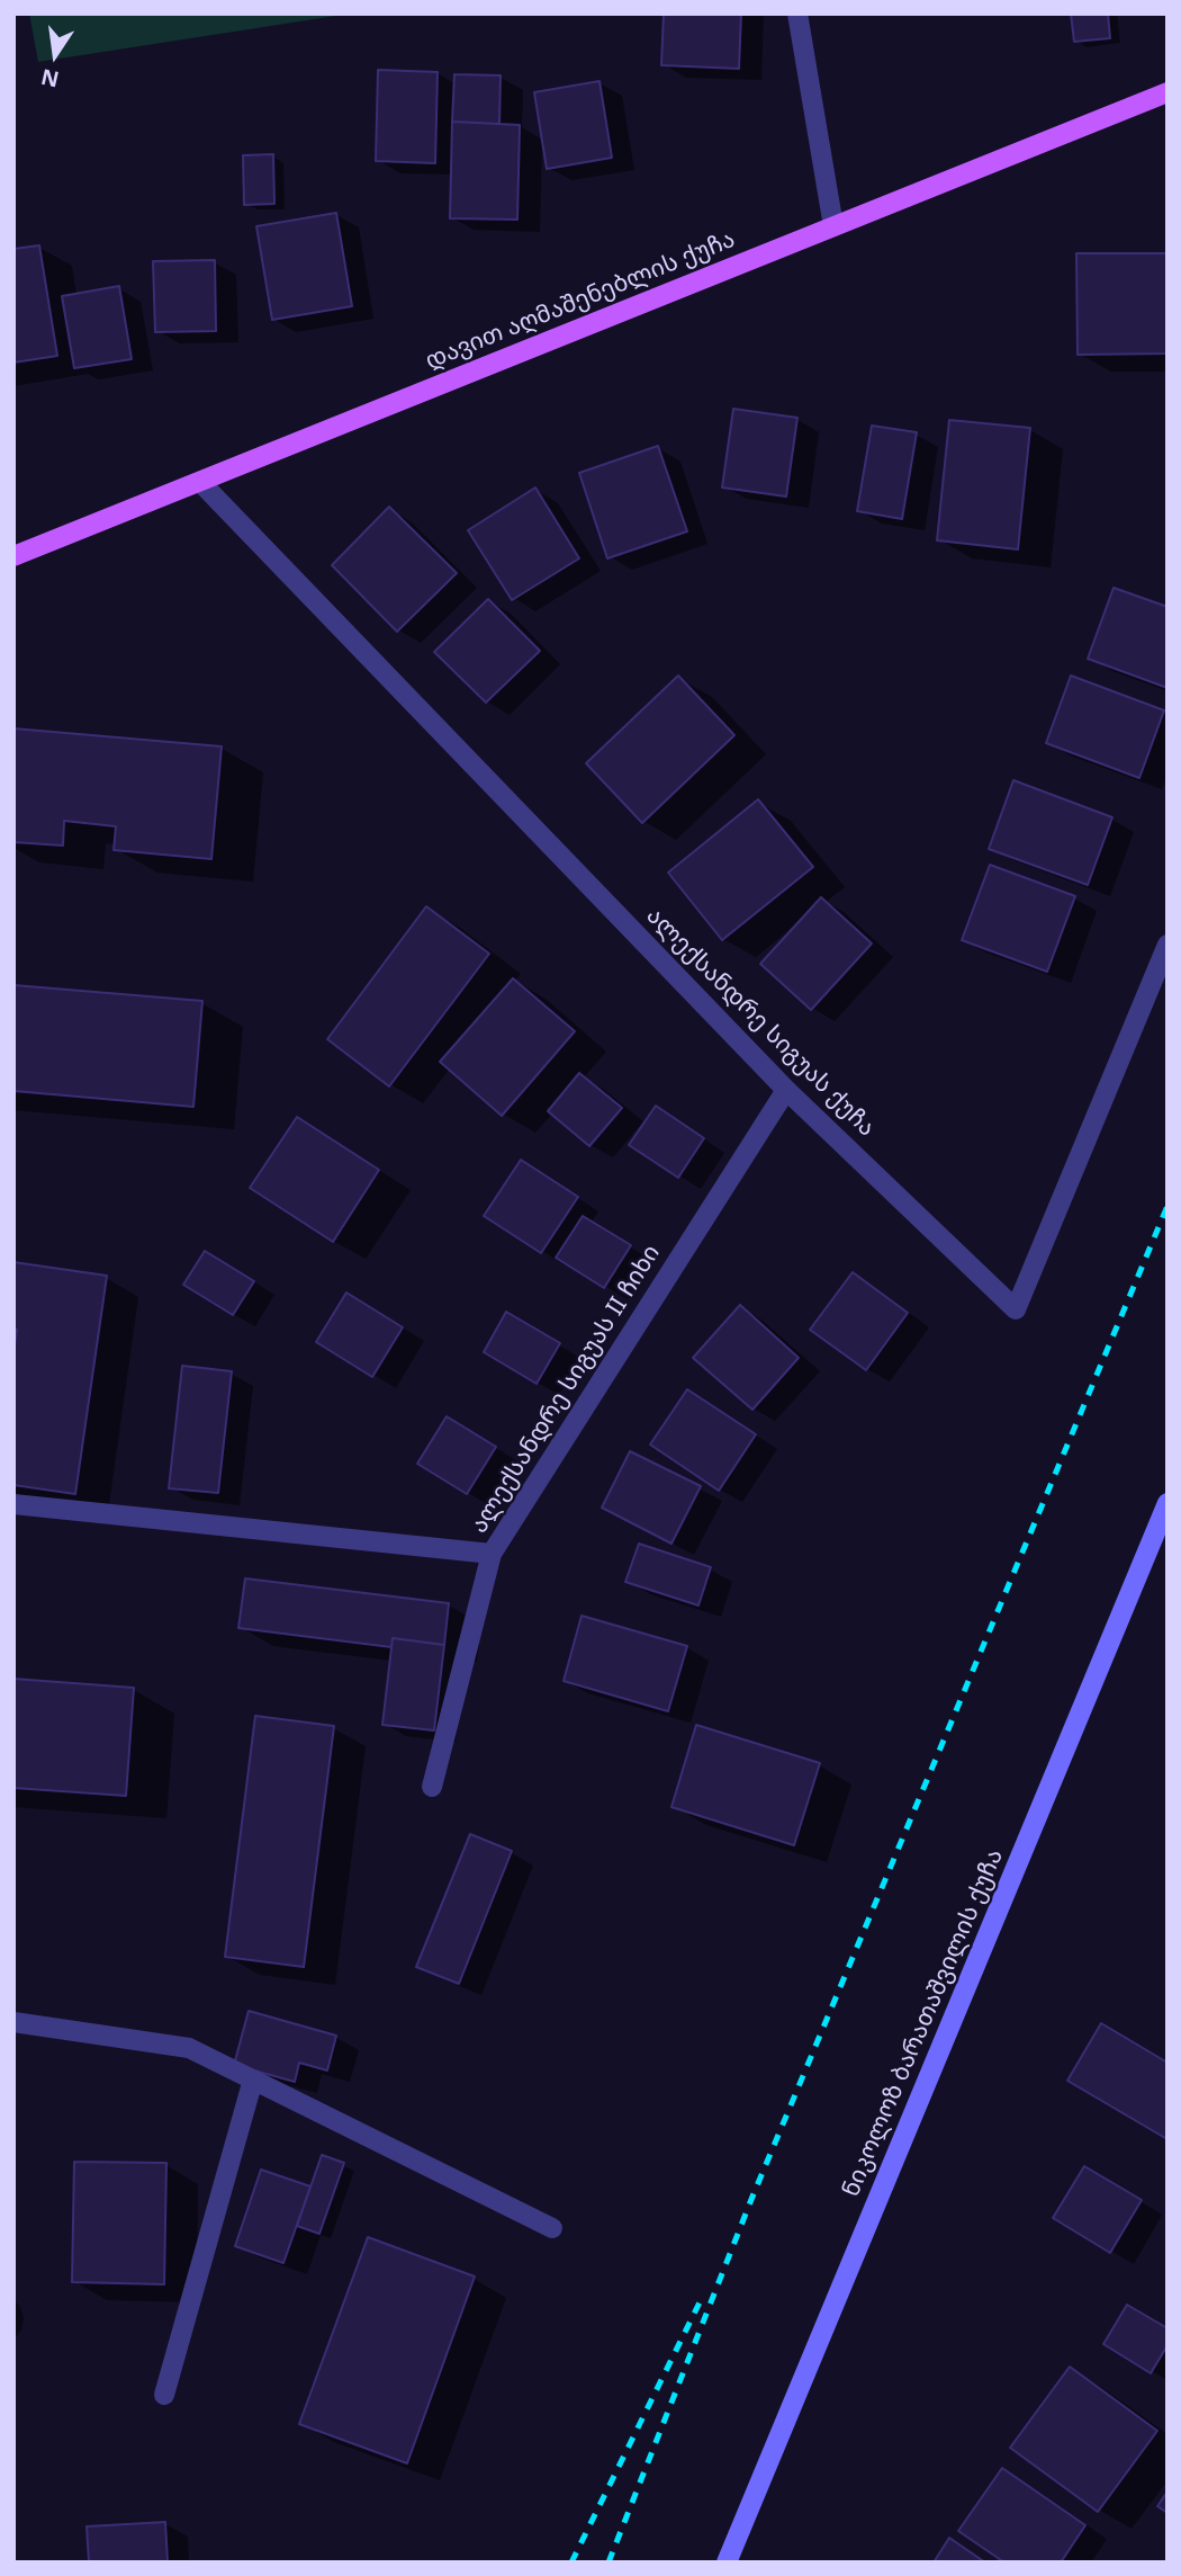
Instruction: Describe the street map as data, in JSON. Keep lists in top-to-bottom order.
{
  "streets": {
    "main road": ["დავით აღმაშენებლის ქუჩა"],
    "street": ["ალექსანდრე სიგუას ქუჩა", "ალექსანდრე სიგუას II ჩიხი", "ნიკოლოზ ბარათაშვილის ქუჩა"]
  },
  "crossings": [
    ["დავით აღმაშენებლის ქუჩა", "ალექსანდრე სიგუას ქუჩა"],
    ["ალექსანდრე სიგუას ქუჩა", "ალექსანდრე სიგუას II ჩიხი"]
  ],
  "north": "bottom"
}
